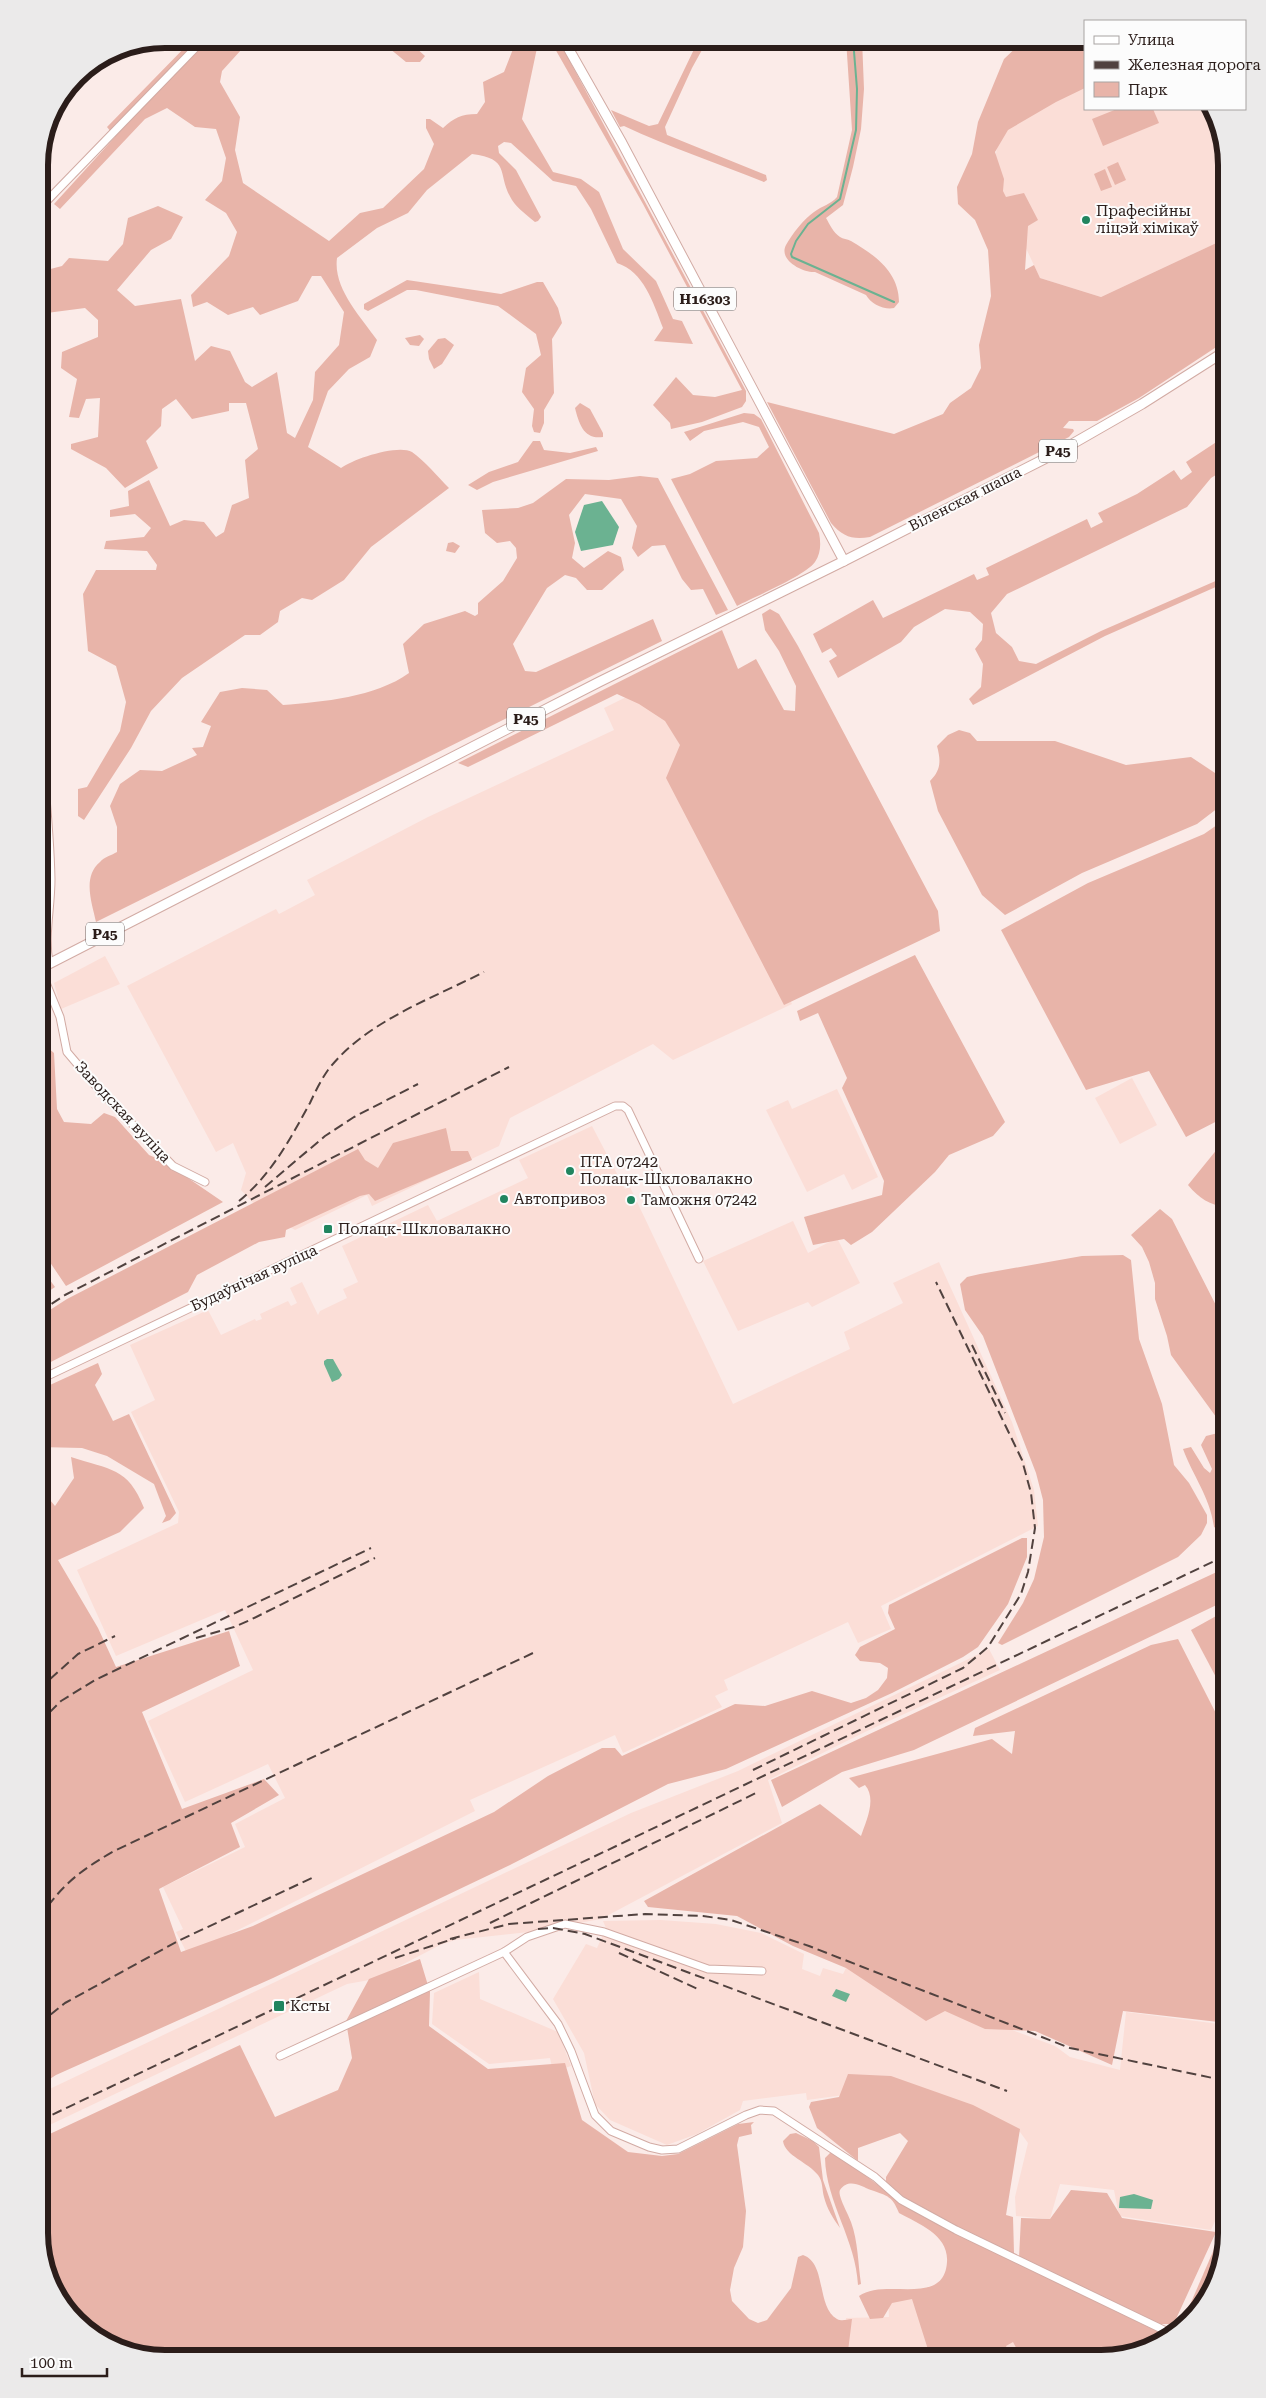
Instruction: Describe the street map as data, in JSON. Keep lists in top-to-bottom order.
{
  "streets": {
    "main road": ["Н16303", "Р45", "Віленская шаша"],
    "street": ["Заводская вуліца", "Будаўнічая вуліца"]
  },
  "crossings": [
    ["Н16303", "Р45"],
    ["Н16303", "Віленская шаша"],
    ["Р45", "Віленская шаша"]
  ],
  "places": {
    "other": [
      "Прафесійны ліцэй хімікаў",
      "ПТА 07242 Полацк-Шкловалакно",
      "Автопривоз",
      "Таможня 07242"
    ],
    "transit": ["Полацк-Шкловалакно", "Ксты"]
  },
  "legend": ["Улица", "Железная дорога", "Парк"],
  "scale_bar": "100 m"
}
